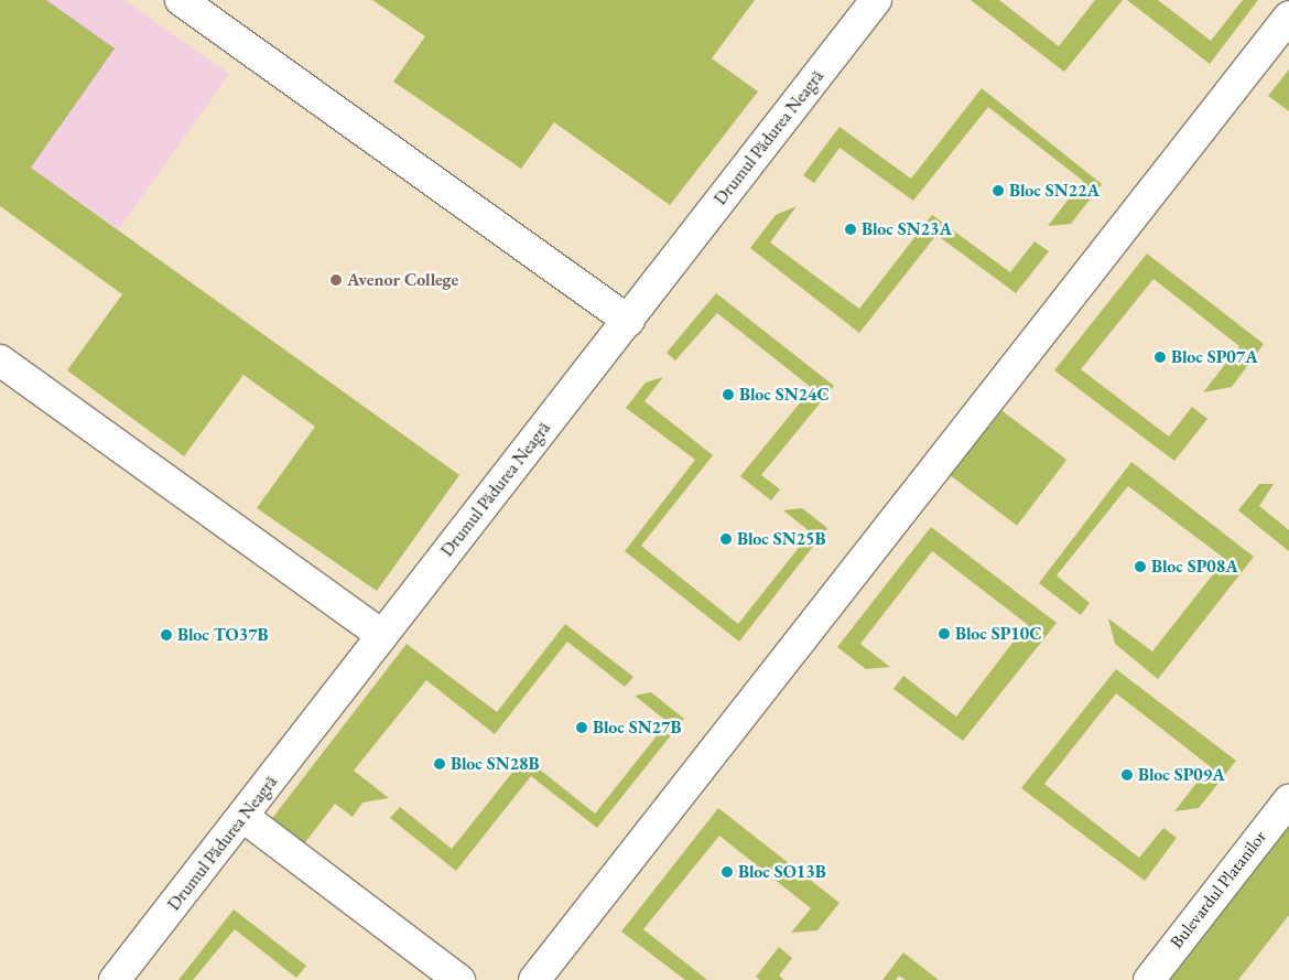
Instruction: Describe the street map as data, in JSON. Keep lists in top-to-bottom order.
{
  "streets": {
    "street": ["Drumul Pădurea Neagră", "Bulevardul Platanilor"]
  },
  "places": [
    "Bloc SN22A",
    "Bloc SN23A",
    "Avenor College",
    "Bloc SP07A",
    "Bloc SN24C",
    "Bloc SN25B",
    "Bloc SP08A",
    "Bloc SP10C",
    "Bloc TO37B",
    "Bloc SN27B",
    "Bloc SN28B",
    "Bloc SP09A",
    "Bloc SO13B"
  ]
}
